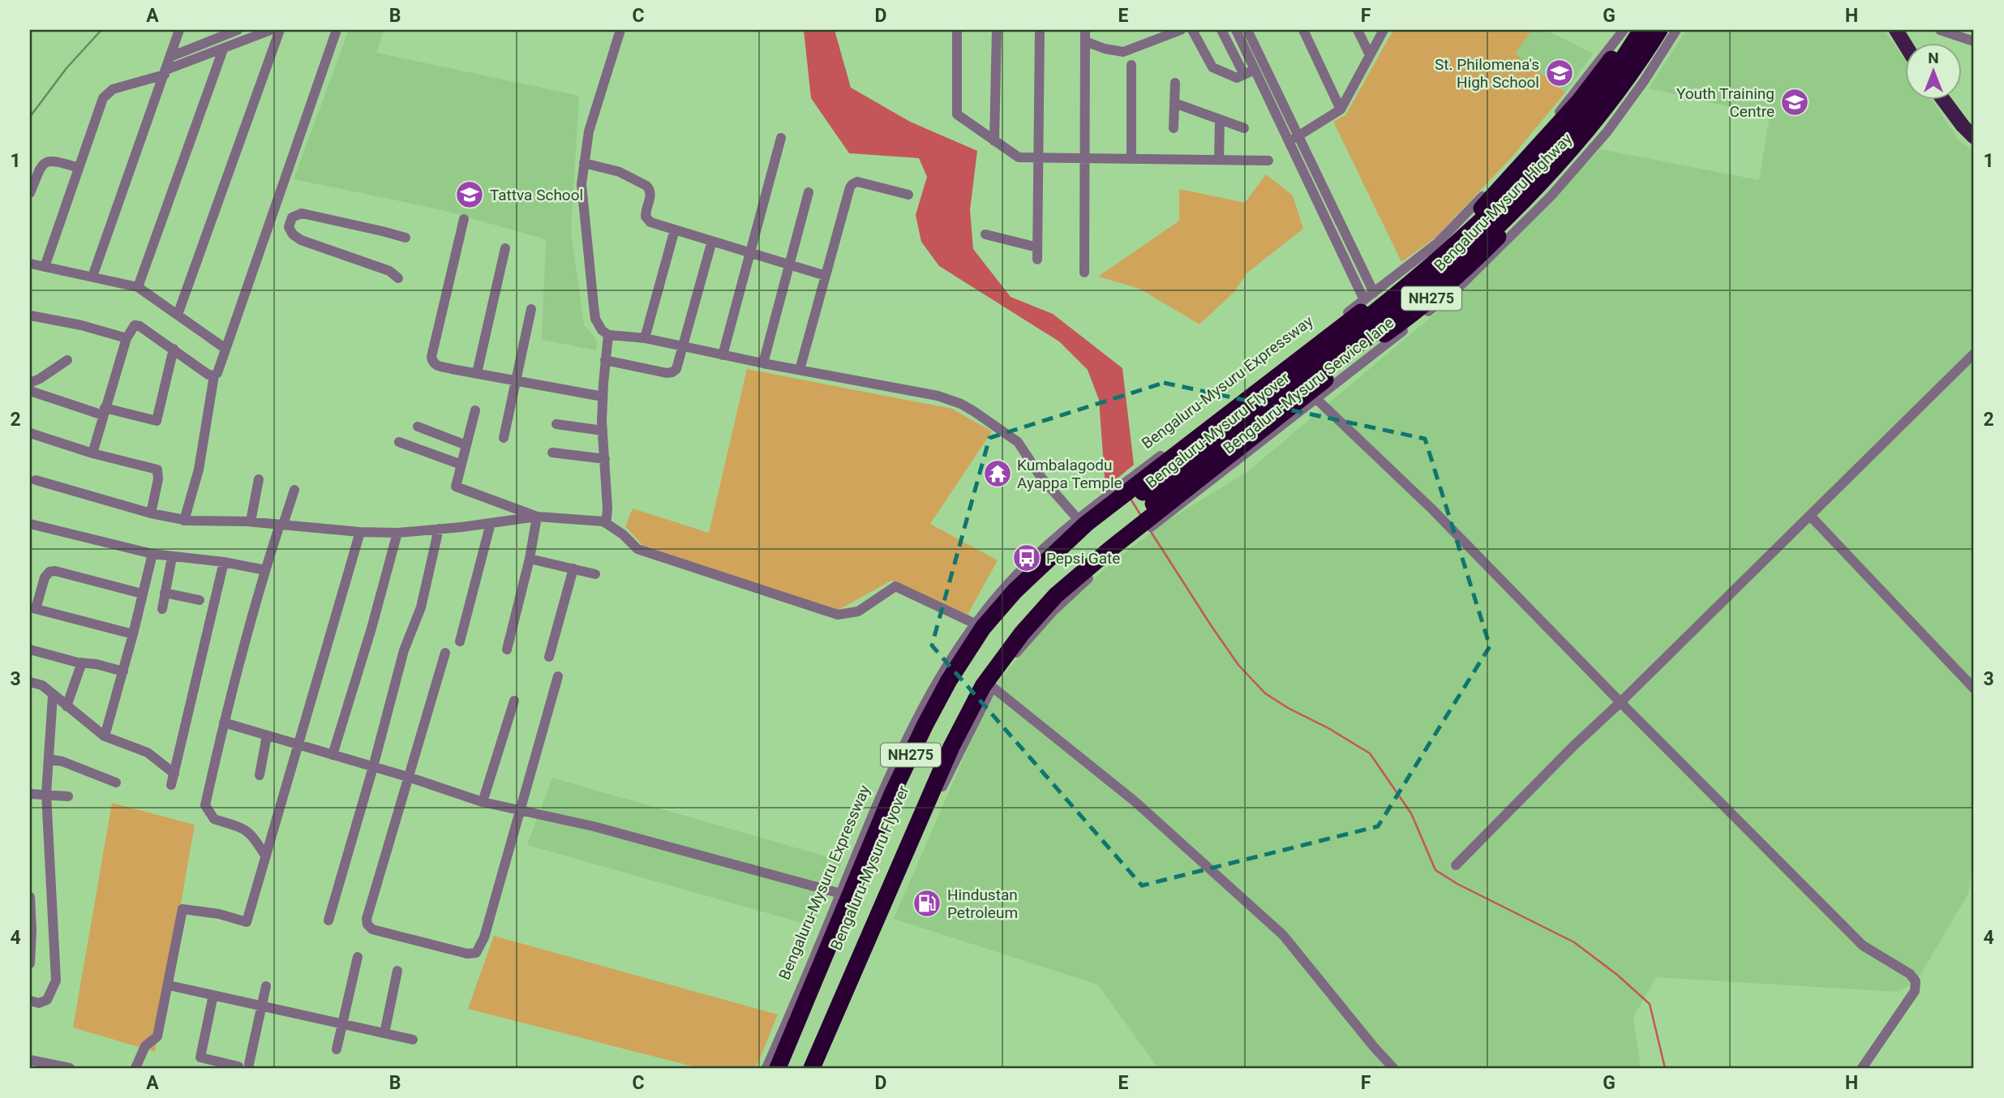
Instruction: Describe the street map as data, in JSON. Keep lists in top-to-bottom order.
{
  "streets": {
    "highway": [
      "Bengaluru-Mysuru Highway",
      "NH275",
      "Bengaluru-Mysuru Expressway",
      "Bengaluru-Mysuru Flyover"
    ]
  },
  "crossings": [
    ["Bengaluru-Mysuru Highway", "NH275"],
    ["Bengaluru-Mysuru Expressway", "Bengaluru-Mysuru Flyover"]
  ],
  "places": {
    "school or university": ["St. Philomena's High School", "Youth Training Centre", "Tattva School"],
    "temple": ["Kumbalagodu Ayappa Temple"],
    "bus stop": ["Pepsi Gate"],
    "fuel station": ["Hindustan Petroleum"]
  },
  "north": "top",
  "grid": {
    "columns": [
      "A",
      "B",
      "C",
      "D",
      "E",
      "F",
      "G",
      "H"
    ],
    "rows": [
      "1",
      "2",
      "3",
      "4"
    ]
  }
}
